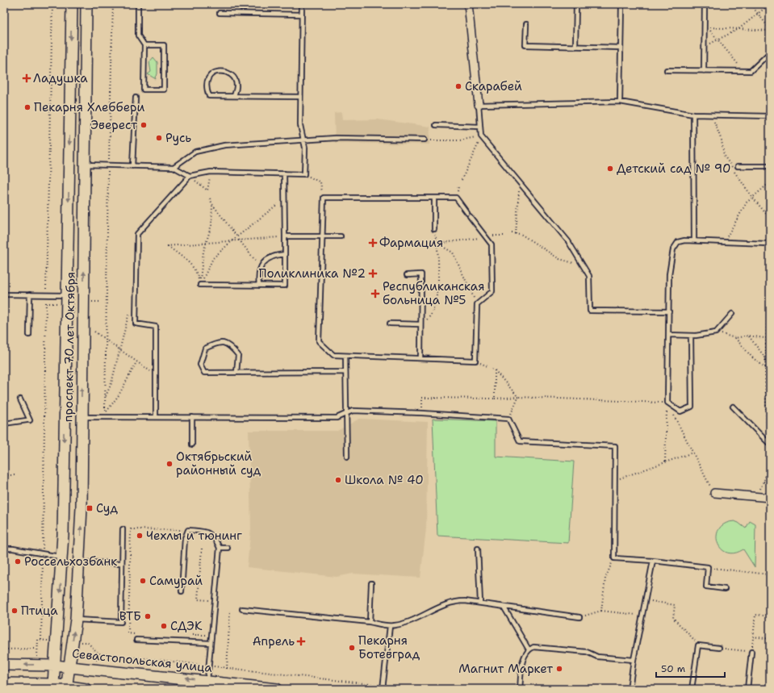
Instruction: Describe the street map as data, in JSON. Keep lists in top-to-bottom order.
{
  "streets": {
    "main road": ["проспект 70 лет Октября", "Севастопольская улица"]
  },
  "crossings": [
    ["проспект 70 лет Октября", "Севастопольская улица"]
  ],
  "places": {
    "health": [
      "Ладушка",
      "Фармация",
      "Поликлиника №2",
      "Республиканская больница №5",
      "Апрель"
    ],
    "other": [
      "Скарабей",
      "Пекарня Хлеббери",
      "Эверест",
      "Русь",
      "Детский сад № 90",
      "Октябрьский районный суд",
      "Школа № 40",
      "Чехлы и тюнинг",
      "Россельхозбанк",
      "Самурай",
      "Птица",
      "ВТБ",
      "СДЭК",
      "Пекарня Ботевград",
      "Магнит Маркет"
    ],
    "transit": ["Суд"]
  },
  "scale_bar": "50 m"
}
